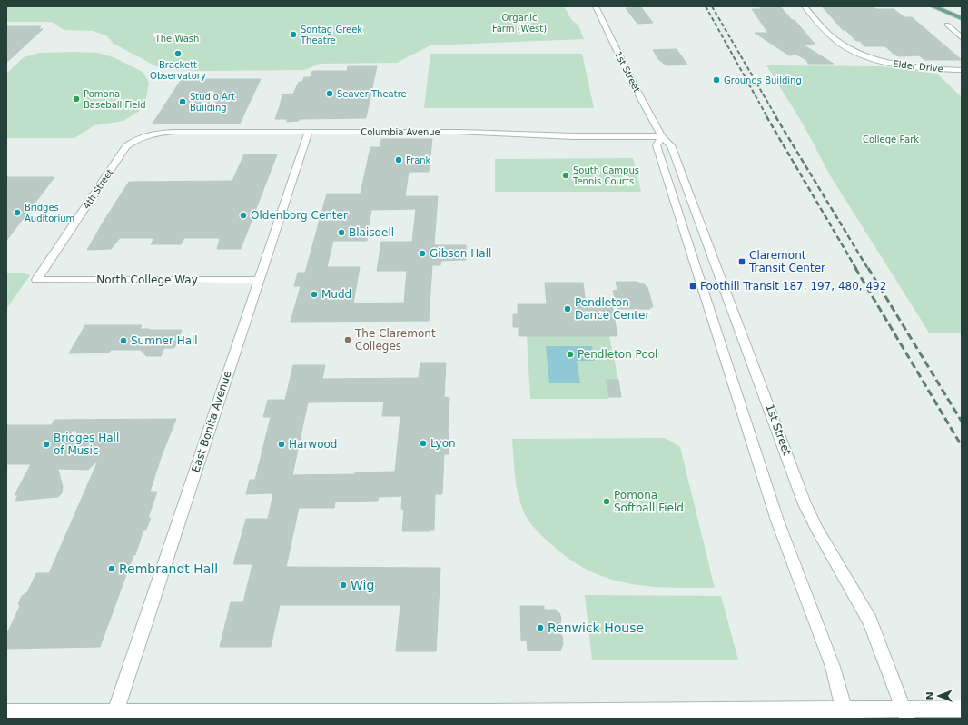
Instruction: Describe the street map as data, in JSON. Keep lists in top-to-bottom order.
{
  "streets": {
    "street": [
      "Elder Drive",
      "1st Street",
      "Columbia Avenue",
      "4th Street",
      "North College Way",
      "East Bonita Avenue"
    ]
  },
  "crossings": [
    ["1st Street", "Columbia Avenue"],
    ["Columbia Avenue", "4th Street"],
    ["Columbia Avenue", "East Bonita Avenue"],
    ["4th Street", "North College Way"],
    ["North College Way", "East Bonita Avenue"]
  ],
  "parks": ["Organic Farm (West)", "The Wash", "College Park"],
  "places": {
    "other": [
      "Sontag Greek Theatre",
      "Brackett Observatory",
      "Grounds Building",
      "Seaver Theatre",
      "Pomona Baseball Field",
      "Studio Art Building",
      "Frank",
      "South Campus Tennis Courts",
      "Bridges Auditorium",
      "Oldenborg Center",
      "Blaisdell",
      "Gibson Hall",
      "Mudd",
      "Pendleton Dance Center",
      "The Claremont Colleges",
      "Sumner Hall",
      "Pendleton Pool",
      "Lyon",
      "Bridges Hall of Music",
      "Harwood",
      "Pomona Softball Field",
      "Rembrandt Hall",
      "Wig",
      "Renwick House"
    ],
    "transit": ["Claremont Transit Center", "Foothill Transit 187, 197, 480, 492"]
  },
  "north": "left"
}
